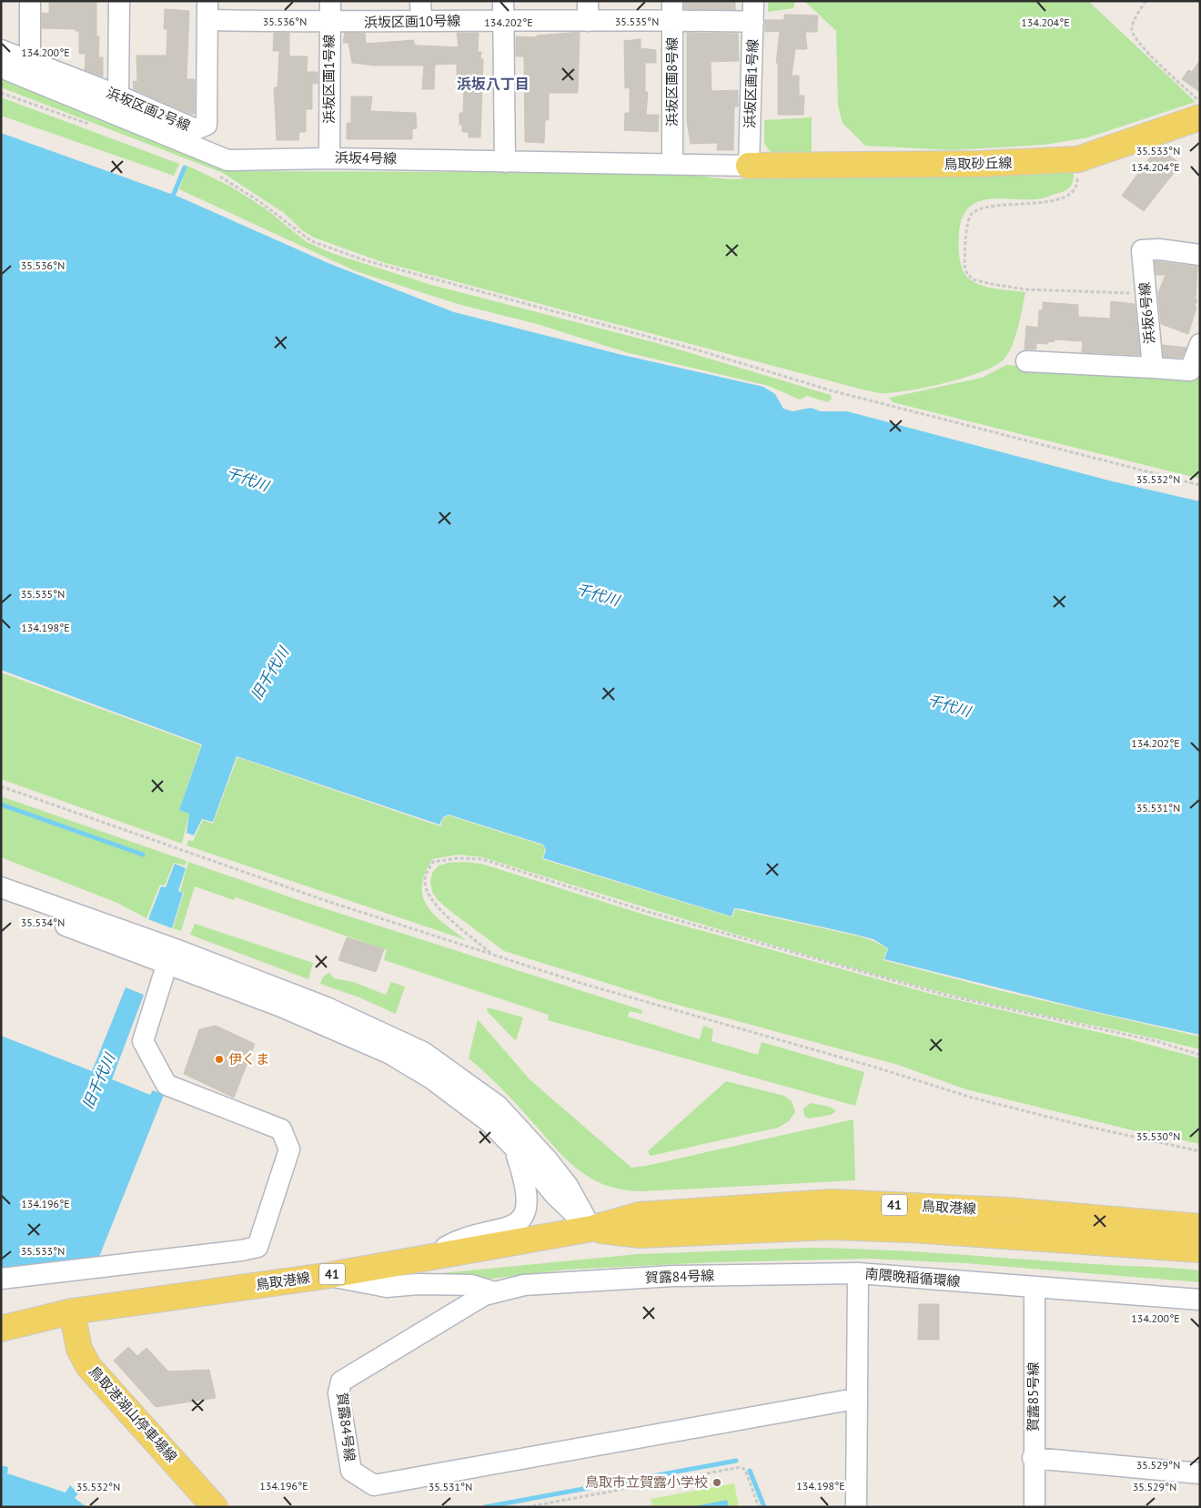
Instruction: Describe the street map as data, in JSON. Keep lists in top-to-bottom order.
{
  "streets": {
    "main road": [
      "鳥取砂丘線",
      "41",
      "鳥取港線",
      "鳥取港湖山停車場線"
    ],
    "street": [
      "浜坂区画10号線",
      "浜坂区画1号線",
      "浜坂区画8号線",
      "浜坂区画2号線",
      "浜坂4号線",
      "浜坂6号線",
      "賀露84号線",
      "南隈晩稲循環線",
      "賀露85号線"
    ]
  },
  "crossings": [
    ["浜坂区画10号線", "浜坂区画1号線"],
    ["浜坂区画10号線", "浜坂区画8号線"],
    ["浜坂区画10号線", "浜坂区画2号線"],
    ["浜坂区画1号線", "浜坂4号線"],
    ["浜坂区画1号線", "鳥取砂丘線"],
    ["浜坂区画8号線", "浜坂4号線"],
    ["浜坂4号線", "鳥取砂丘線"],
    ["鳥取港線", "鳥取港湖山停車場線"],
    ["賀露84号線", "南隈晩稲循環線"],
    ["南隈晩稲循環線", "賀露85号線"]
  ],
  "districts": ["浜坂八丁目"],
  "water": ["千代川", "旧千代川"],
  "places": ["伊くま", "鳥取市立賀露小学校"],
  "coordinates": [
    "35.536°N",
    "35.535°N",
    "134.202°E",
    "134.204°E",
    "134.200°E",
    "35.533°N",
    "35.532°N",
    "134.198°E",
    "35.531°N",
    "35.534°N",
    "35.530°N",
    "134.196°E",
    "35.529°N"
  ]
}
